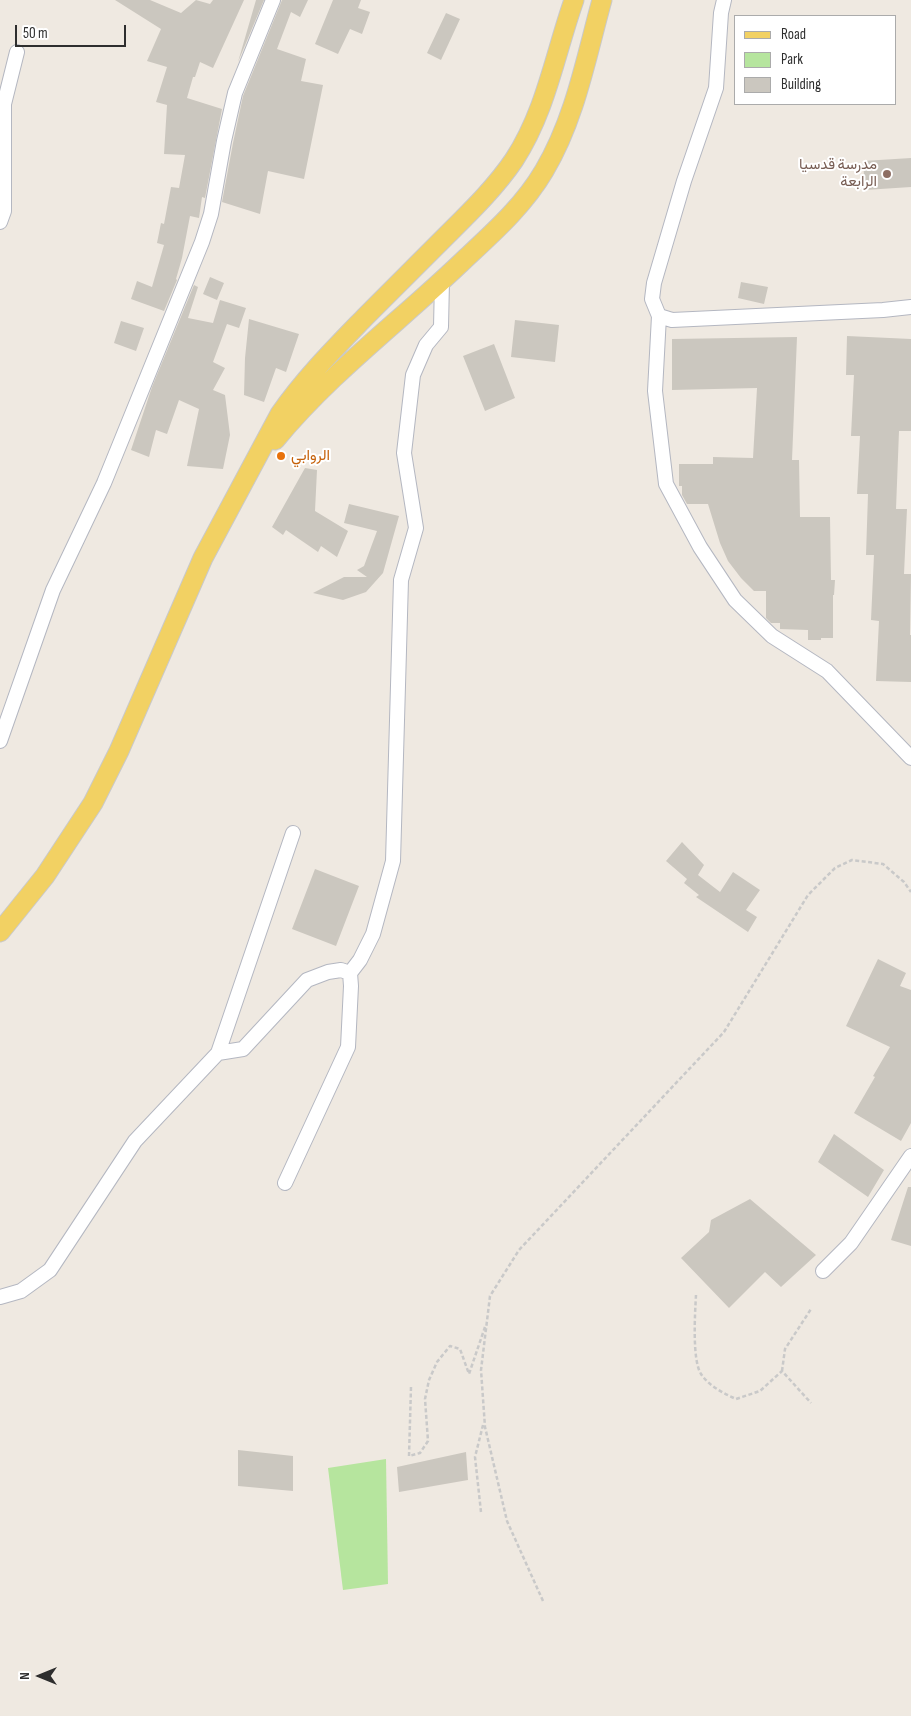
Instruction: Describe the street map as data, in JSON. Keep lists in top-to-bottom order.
{
  "places": ["مدرسة قدسيا الرابعة", "الروابي"],
  "legend": ["Road", "Park", "Building"],
  "scale_bar": "50 m",
  "north": "left"
}
